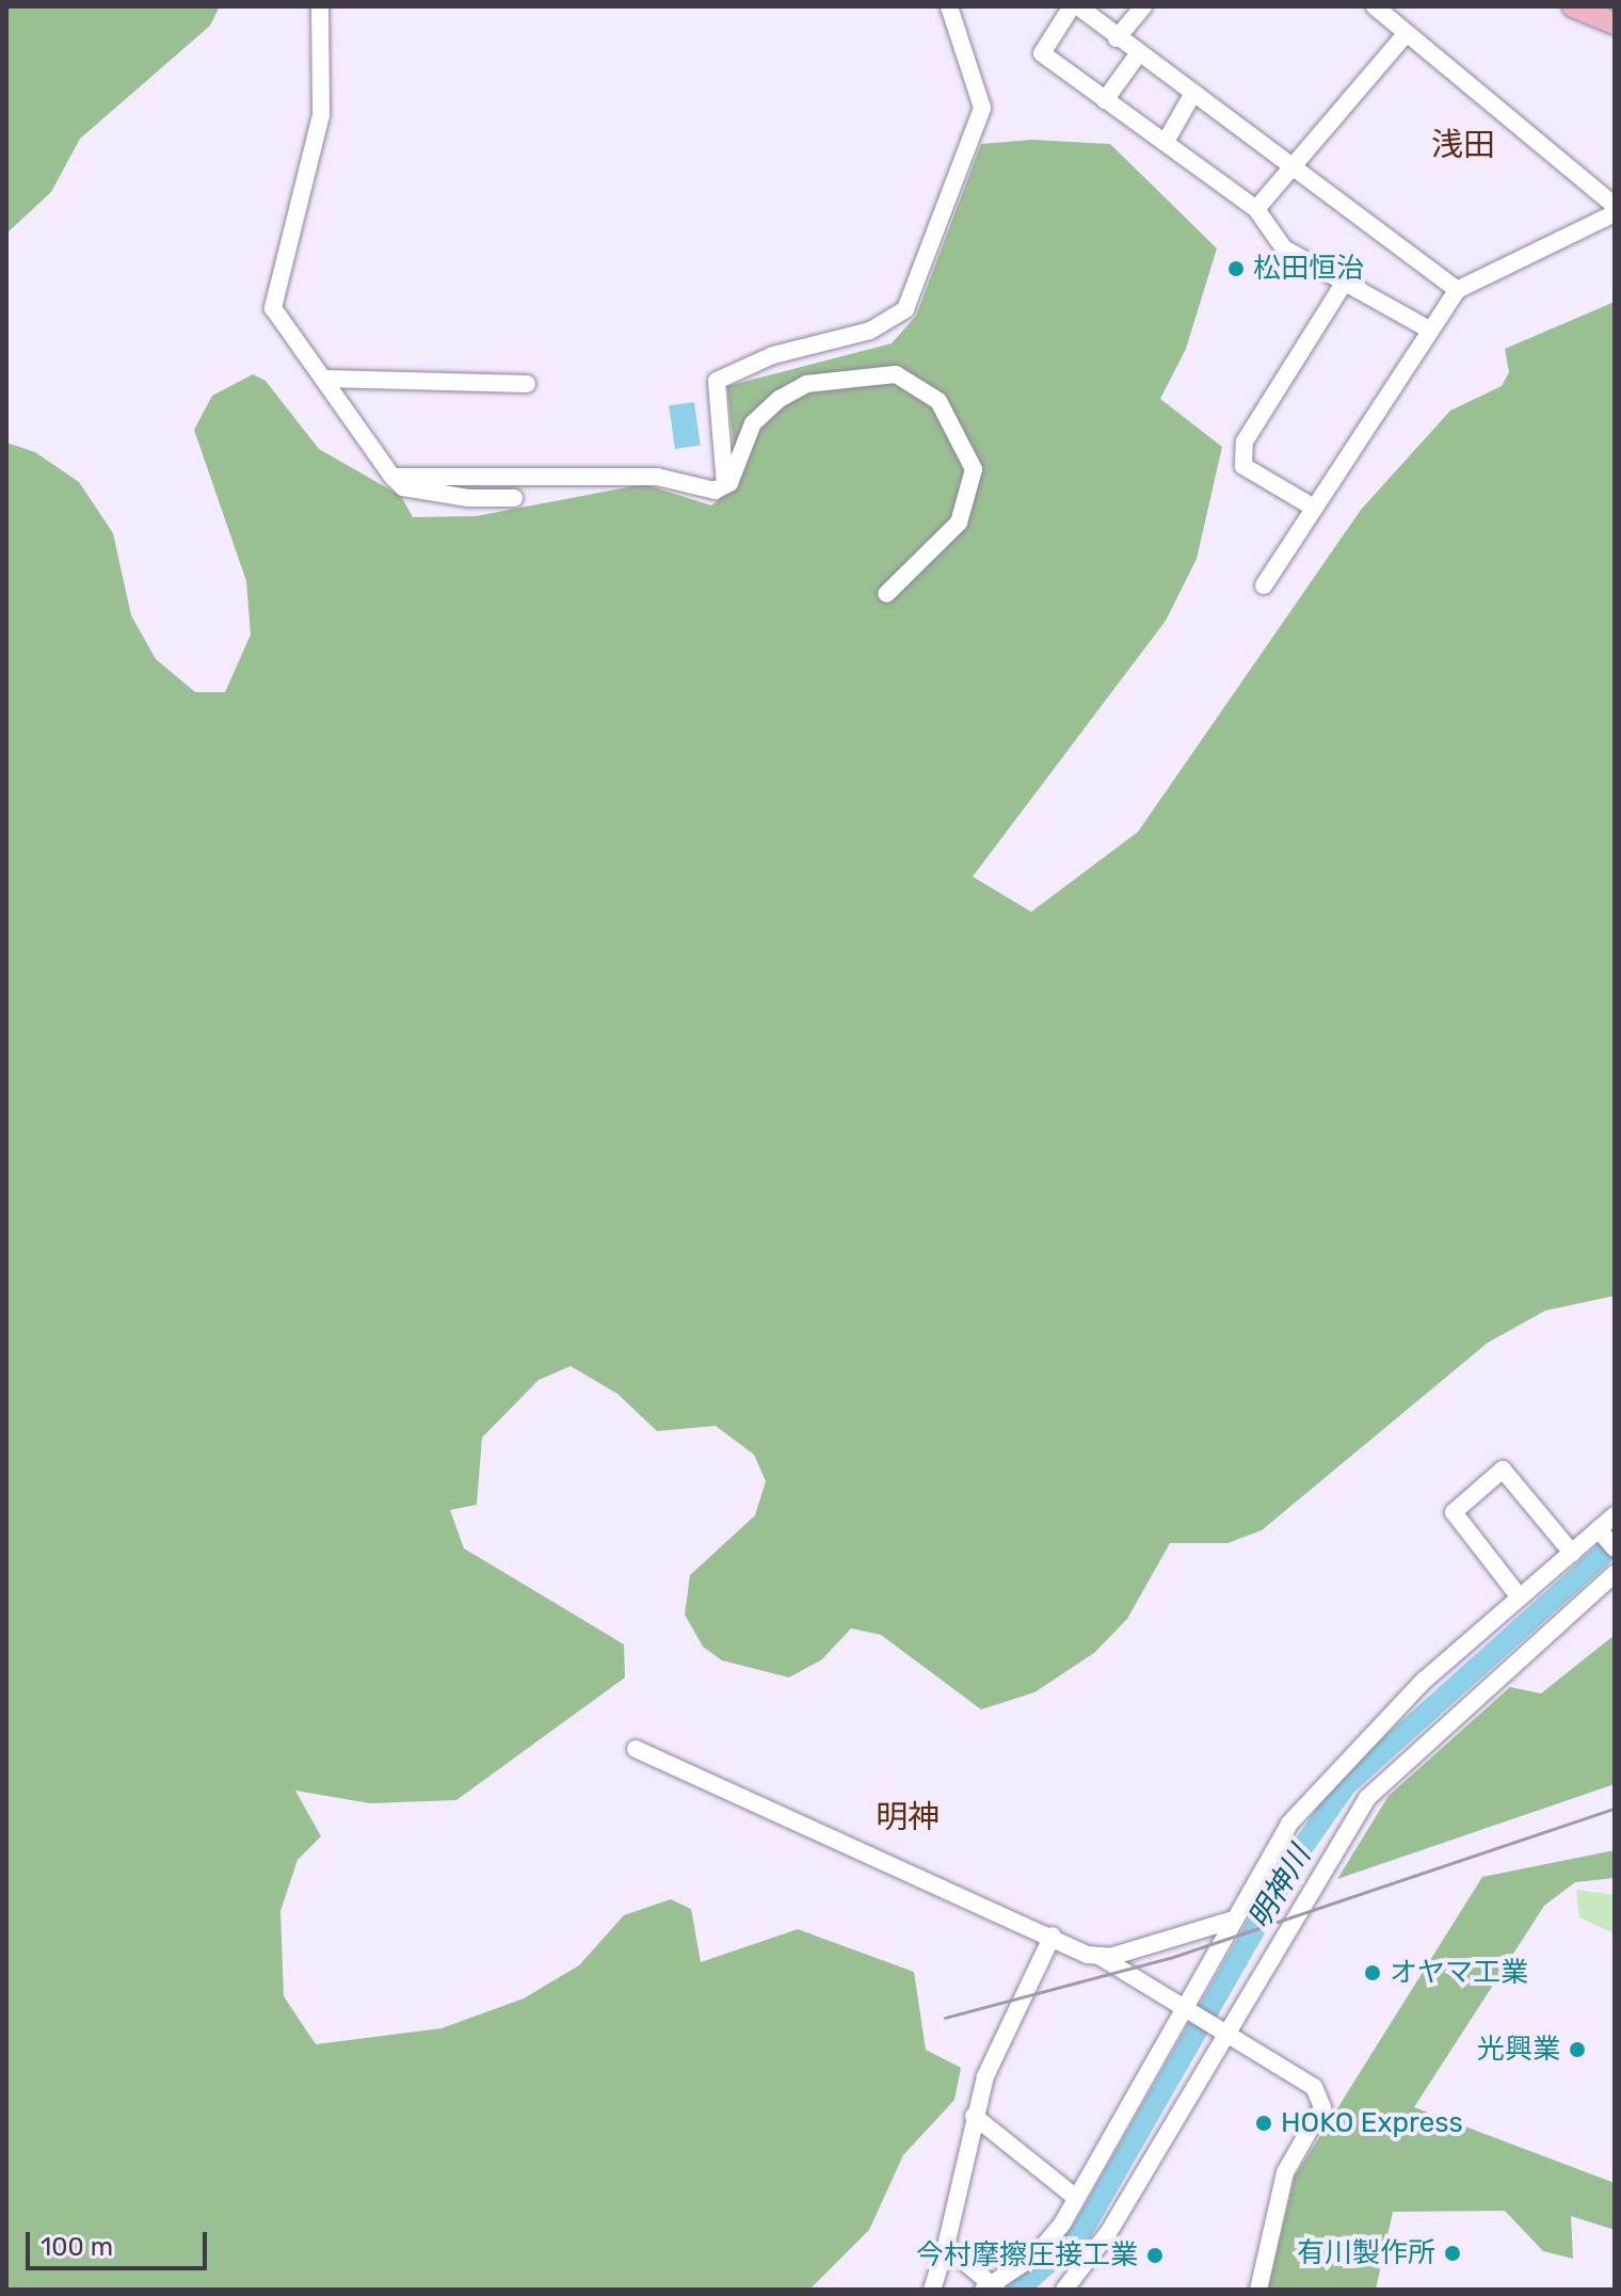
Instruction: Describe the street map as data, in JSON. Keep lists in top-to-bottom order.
{
  "districts": ["浅田", "明神"],
  "water": ["明神川"],
  "places": [
    "松田恒治",
    "オヤマ工業",
    "光興業",
    "HOKO Express",
    "有川製作所",
    "今村摩擦圧接工業"
  ],
  "scale_bar": "100 m"
}
